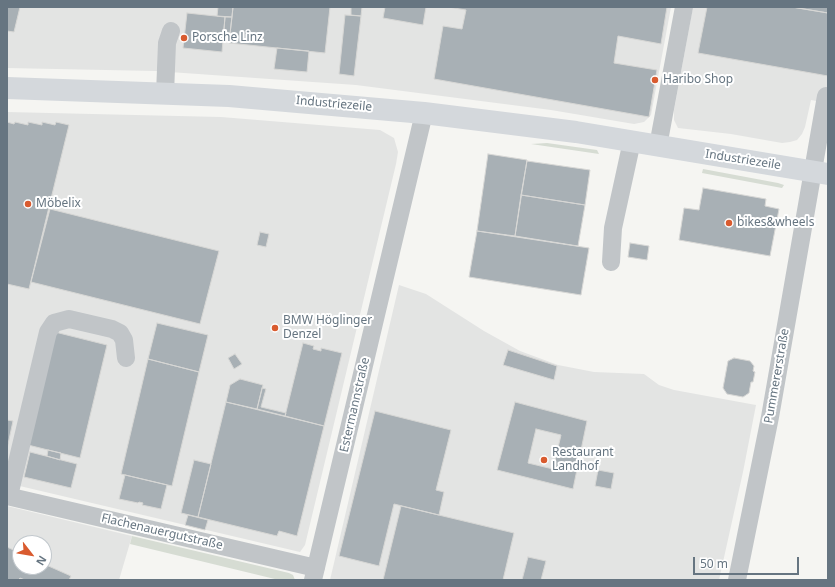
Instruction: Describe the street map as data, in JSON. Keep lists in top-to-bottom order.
{
  "streets": {
    "main road": ["Industriezeile"],
    "street": ["Pummererstraße", "Estermannstraße", "Flachenauergutstraße"]
  },
  "crossings": [
    ["Industriezeile", "Pummererstraße"],
    ["Industriezeile", "Estermannstraße"],
    ["Estermannstraße", "Flachenauergutstraße"]
  ],
  "places": [
    "Porsche Linz",
    "Haribo Shop",
    "Möbelix",
    "bikes&wheels",
    "BMW Höglinger Denzel",
    "Restaurant Landhof"
  ],
  "scale_bar": "50 m",
  "north": "bottom right"
}
